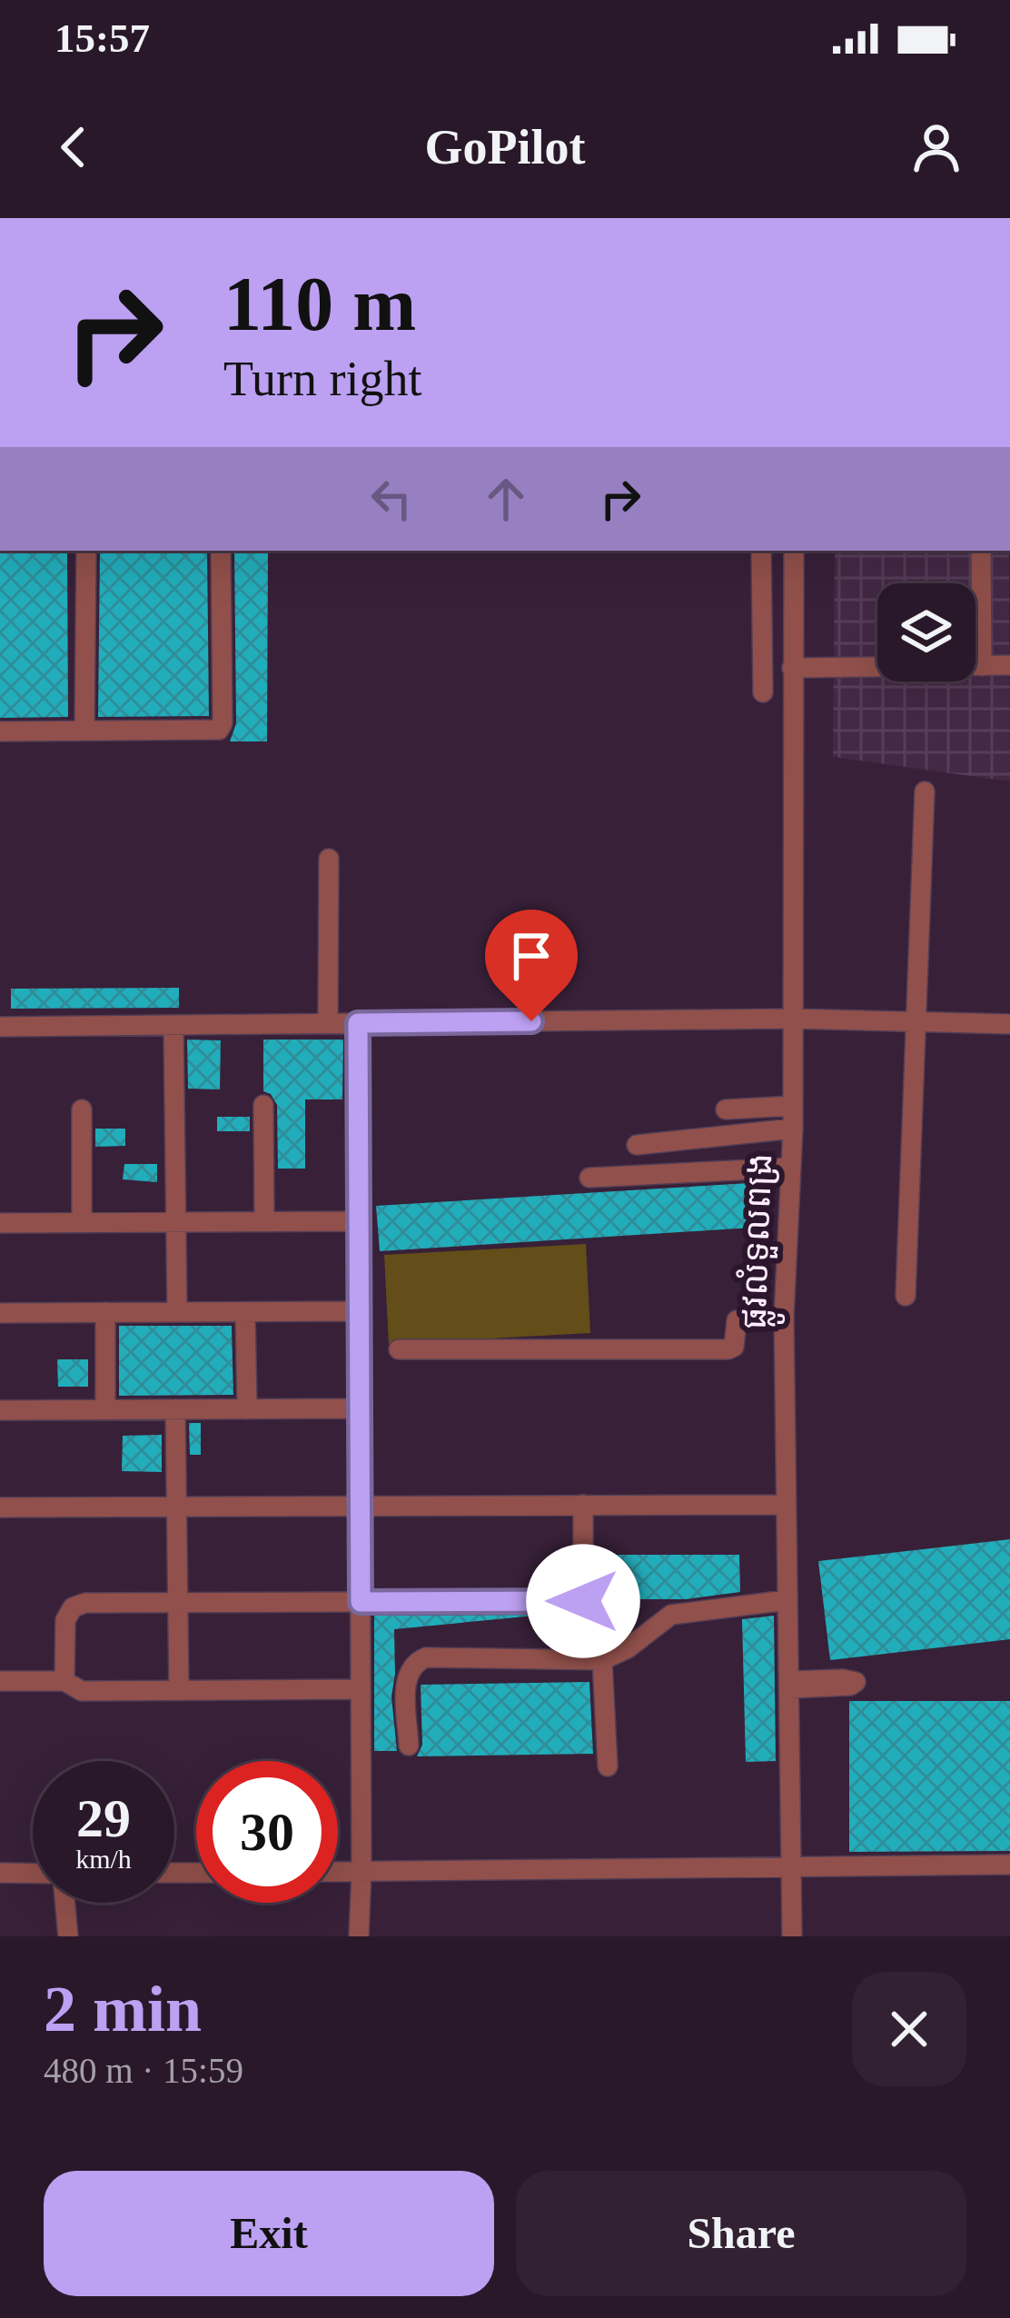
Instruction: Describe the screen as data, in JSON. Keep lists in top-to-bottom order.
{
  "streets": {
    "street": ["ផ្លូវលំទួលពង្រ"]
  },
  "page": {
    "status": "15:57",
    "header": "GoPilot",
    "turn": ["110 m", "Turn right"],
    "speed": "29 km/h",
    "limit": "30",
    "heading": ["2 min", "480 m · 15:59"],
    "buttons": ["Exit", "Share"]
  }
}
